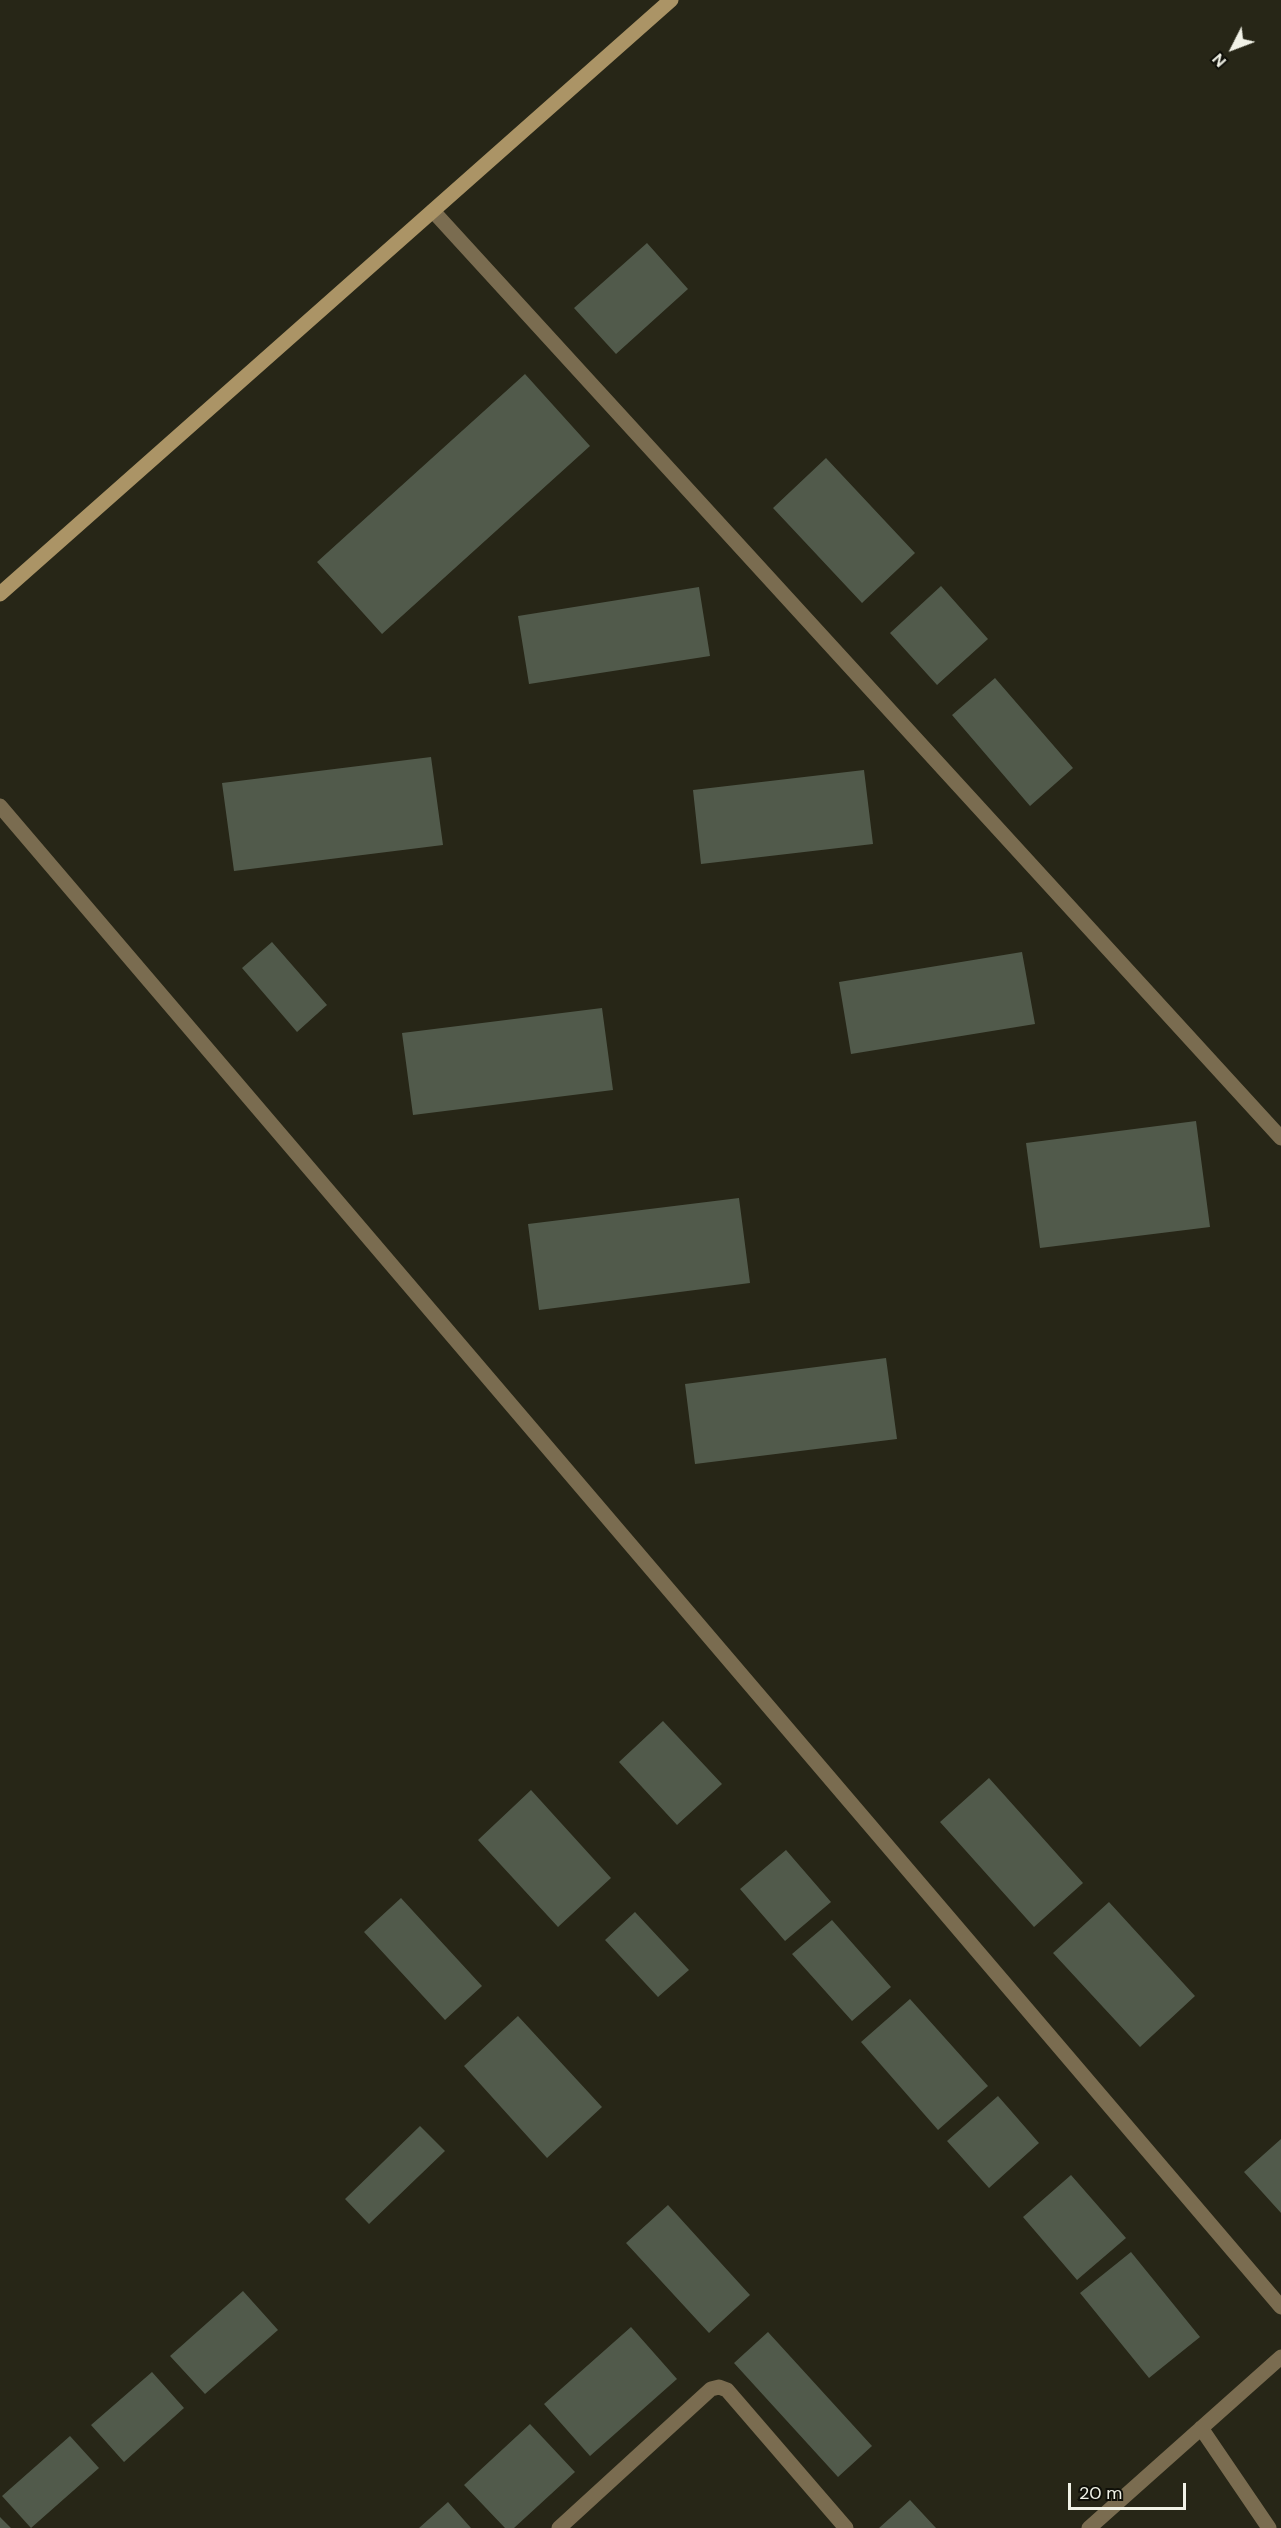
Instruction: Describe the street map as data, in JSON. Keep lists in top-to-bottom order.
{
  "scale_bar": "20 m",
  "north": "bottom left"
}
